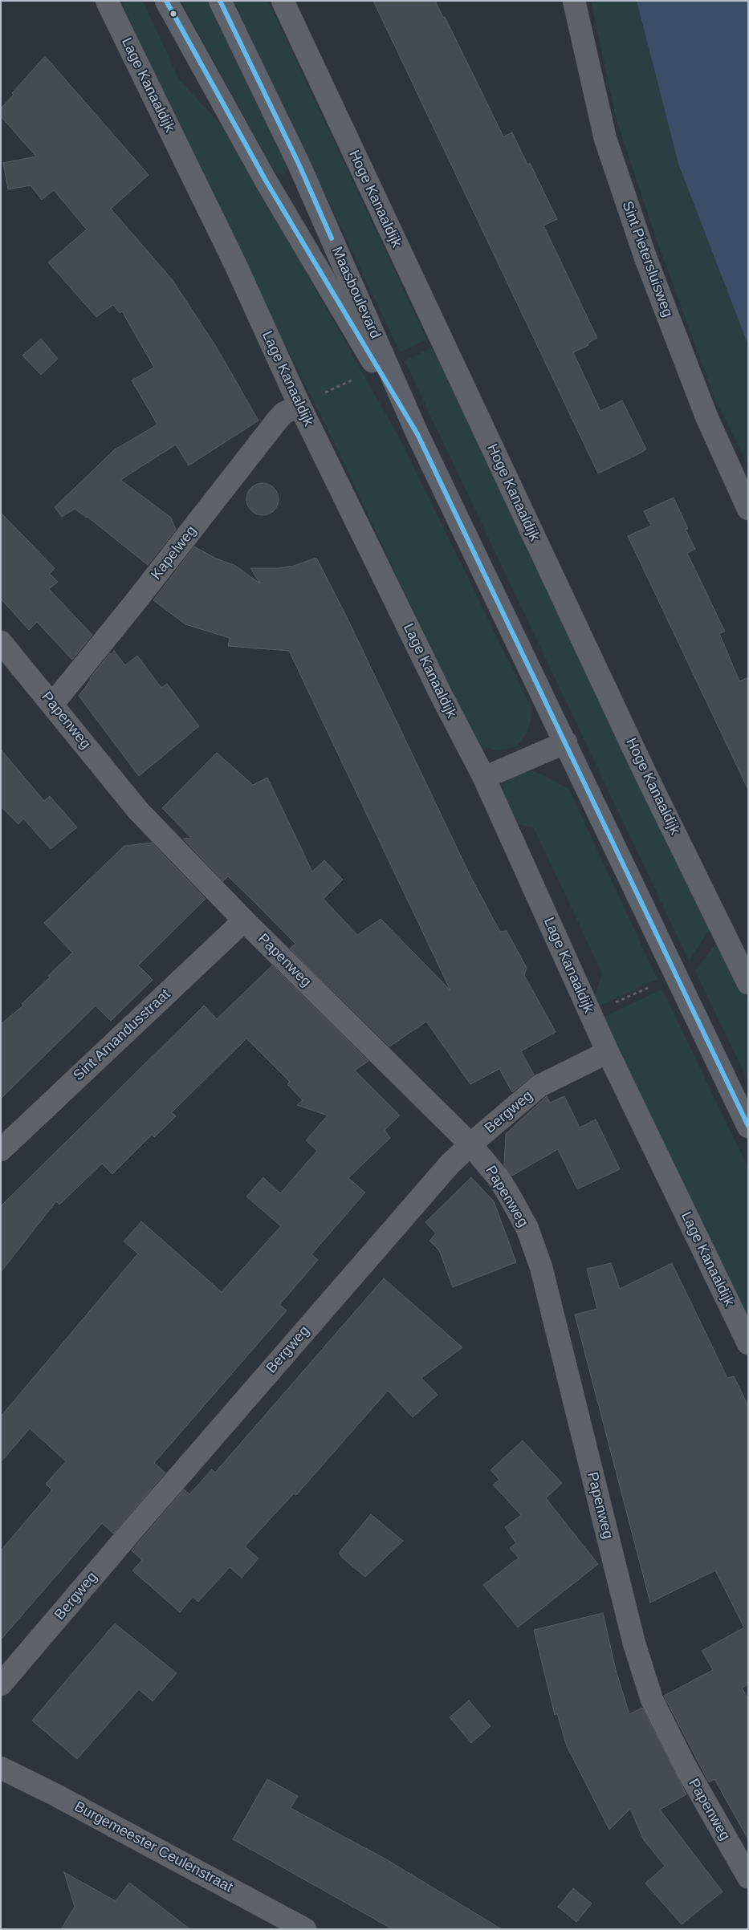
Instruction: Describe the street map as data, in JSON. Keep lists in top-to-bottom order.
{
  "streets": {
    "street": [
      "Lage Kanaaldijk",
      "Hoge Kanaaldijk",
      "Sint Pietersluisweg",
      "Maasboulevard",
      "Kapelweg",
      "Papenweg",
      "Sint Amandusstraat",
      "Bergweg",
      "Burgemeester Ceulenstraat"
    ]
  },
  "crossings": [
    ["Lage Kanaaldijk", "Kapelweg"],
    ["Lage Kanaaldijk", "Bergweg"],
    ["Kapelweg", "Papenweg"],
    ["Papenweg", "Sint Amandusstraat"],
    ["Papenweg", "Bergweg"]
  ]
}
